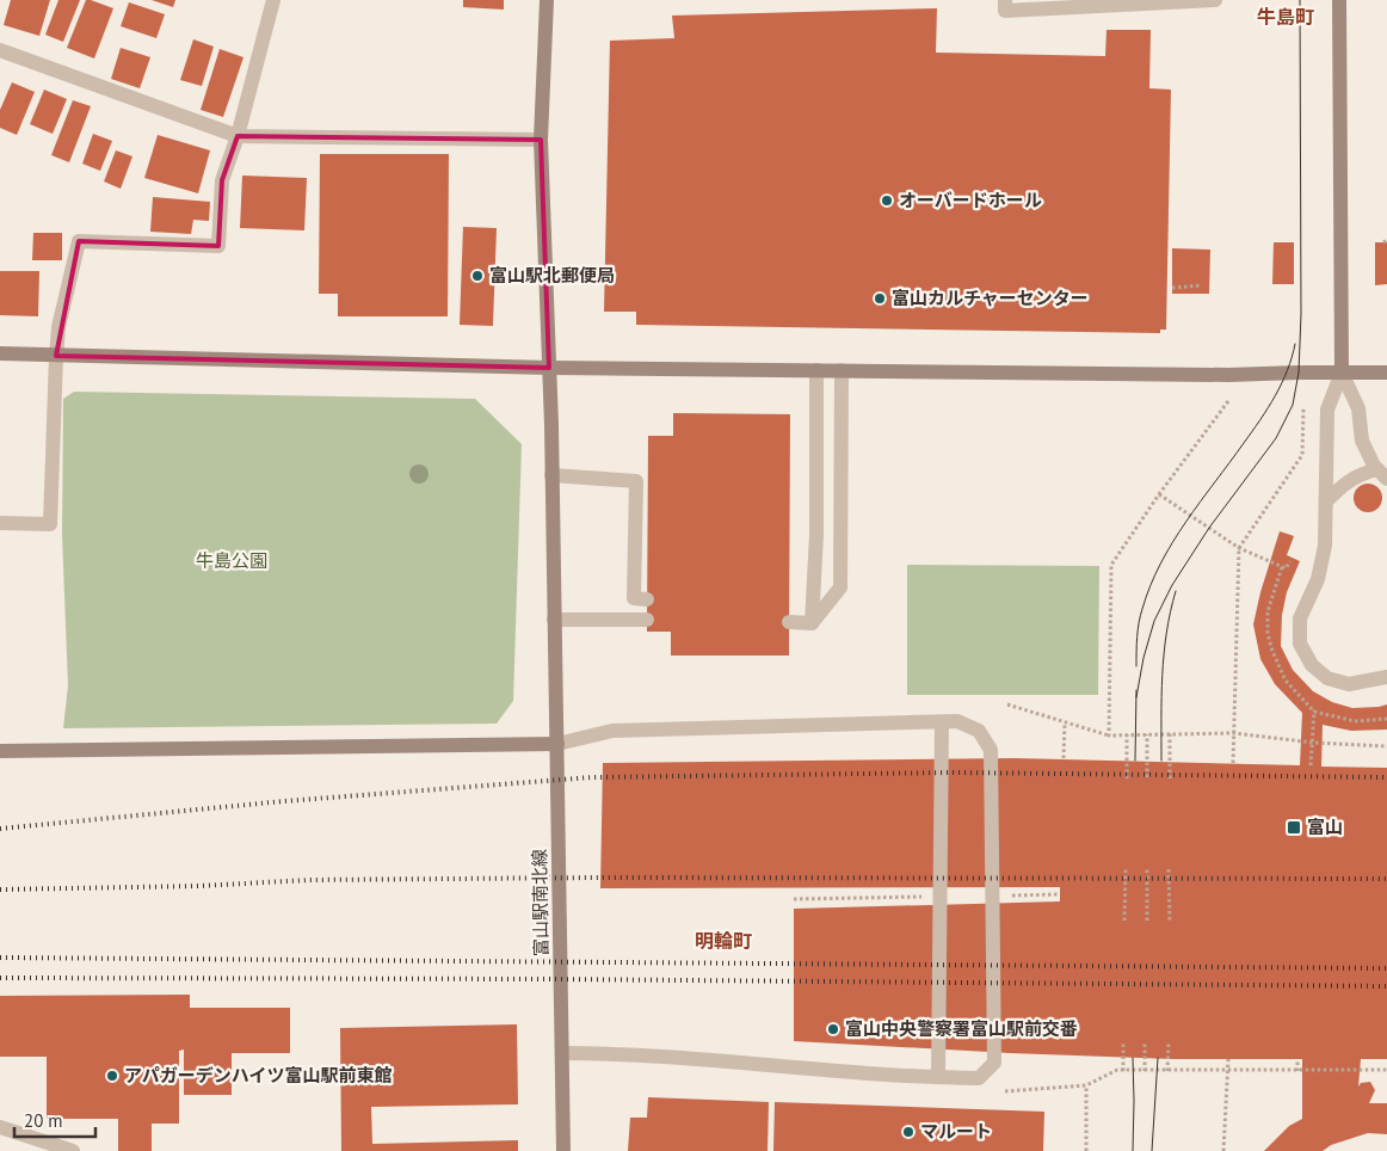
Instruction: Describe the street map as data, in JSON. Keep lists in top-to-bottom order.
{
  "streets": {
    "street": ["富山駅南北線"]
  },
  "districts": ["牛島町", "明輪町"],
  "parks": ["牛島公園"],
  "places": {
    "other": [
      "オーバードホール",
      "富山駅北郵便局",
      "富山カルチャーセンター",
      "富山中央警察署富山駅前交番",
      "アパガーデンハイツ富山駅前東館",
      "マルート"
    ],
    "transit": ["富山"]
  },
  "scale_bar": "20 m"
}
